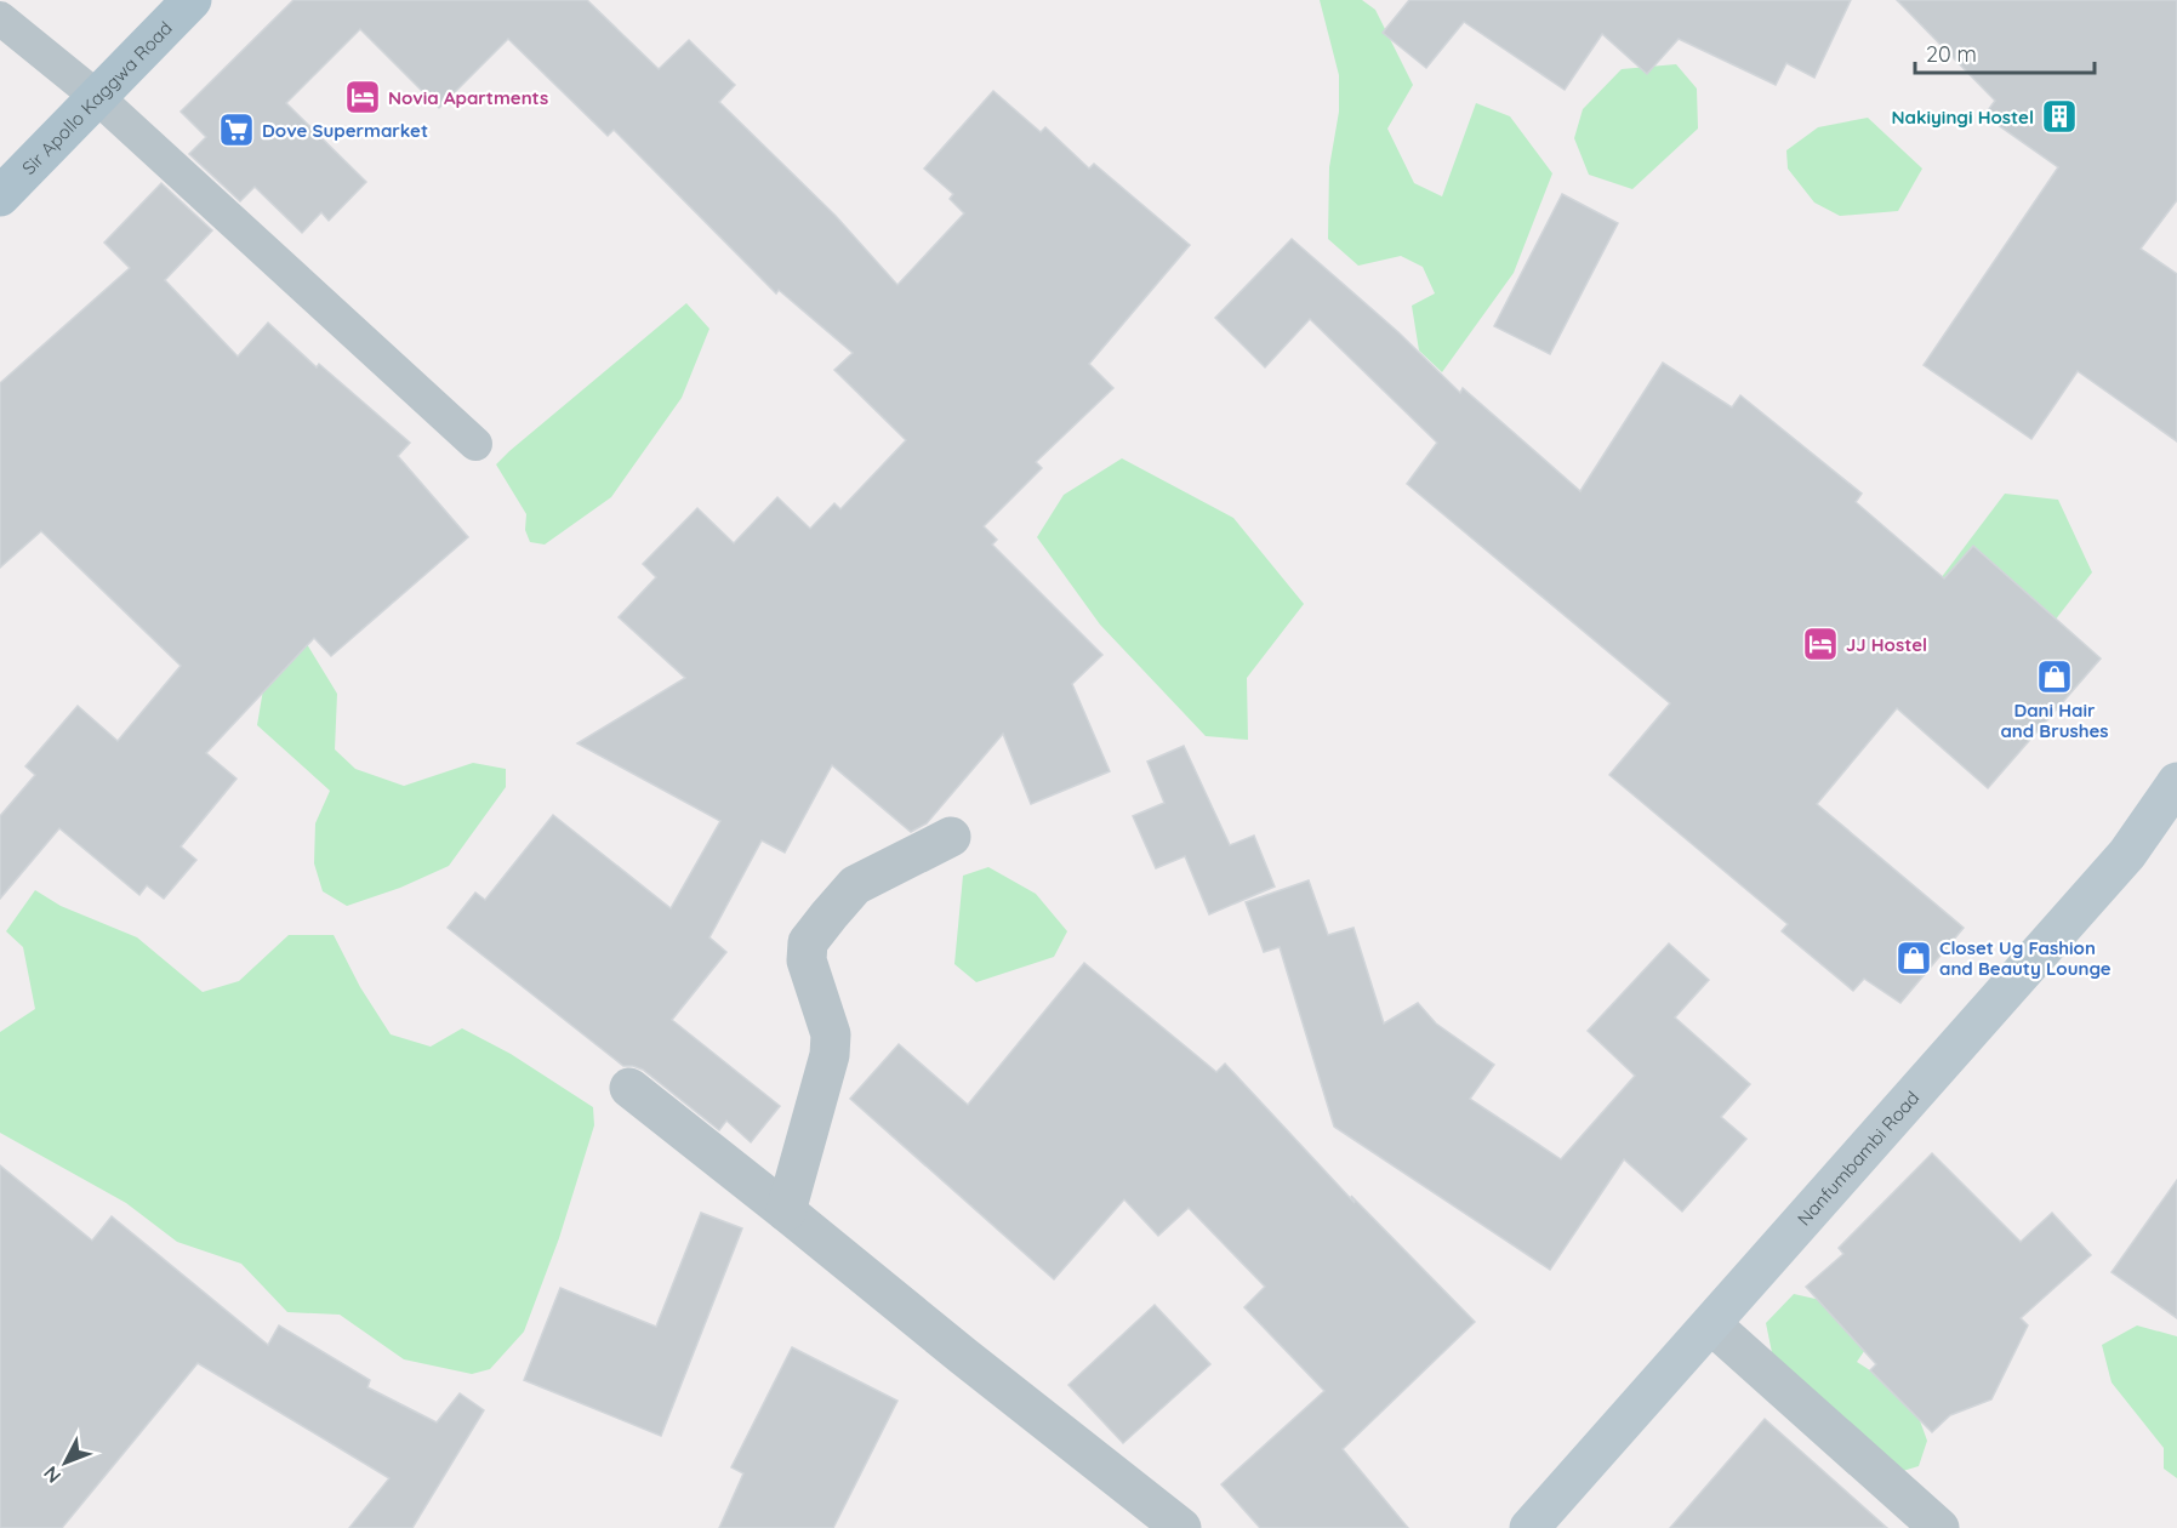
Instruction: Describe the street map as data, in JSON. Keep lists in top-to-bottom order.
{
  "streets": {
    "main road": ["Sir Apollo Kaggwa Road"],
    "street": ["Nanfumbambi Road"]
  },
  "places": {
    "hotel": ["Novia Apartments", "JJ Hostel"],
    "building": ["Nakiyingi Hostel"],
    "supermarket": ["Dove Supermarket"],
    "shop": ["Dani Hair and Brushes", "Closet Ug Fashion and Beauty Lounge"]
  },
  "scale_bar": "20 m",
  "north": "bottom left"
}
